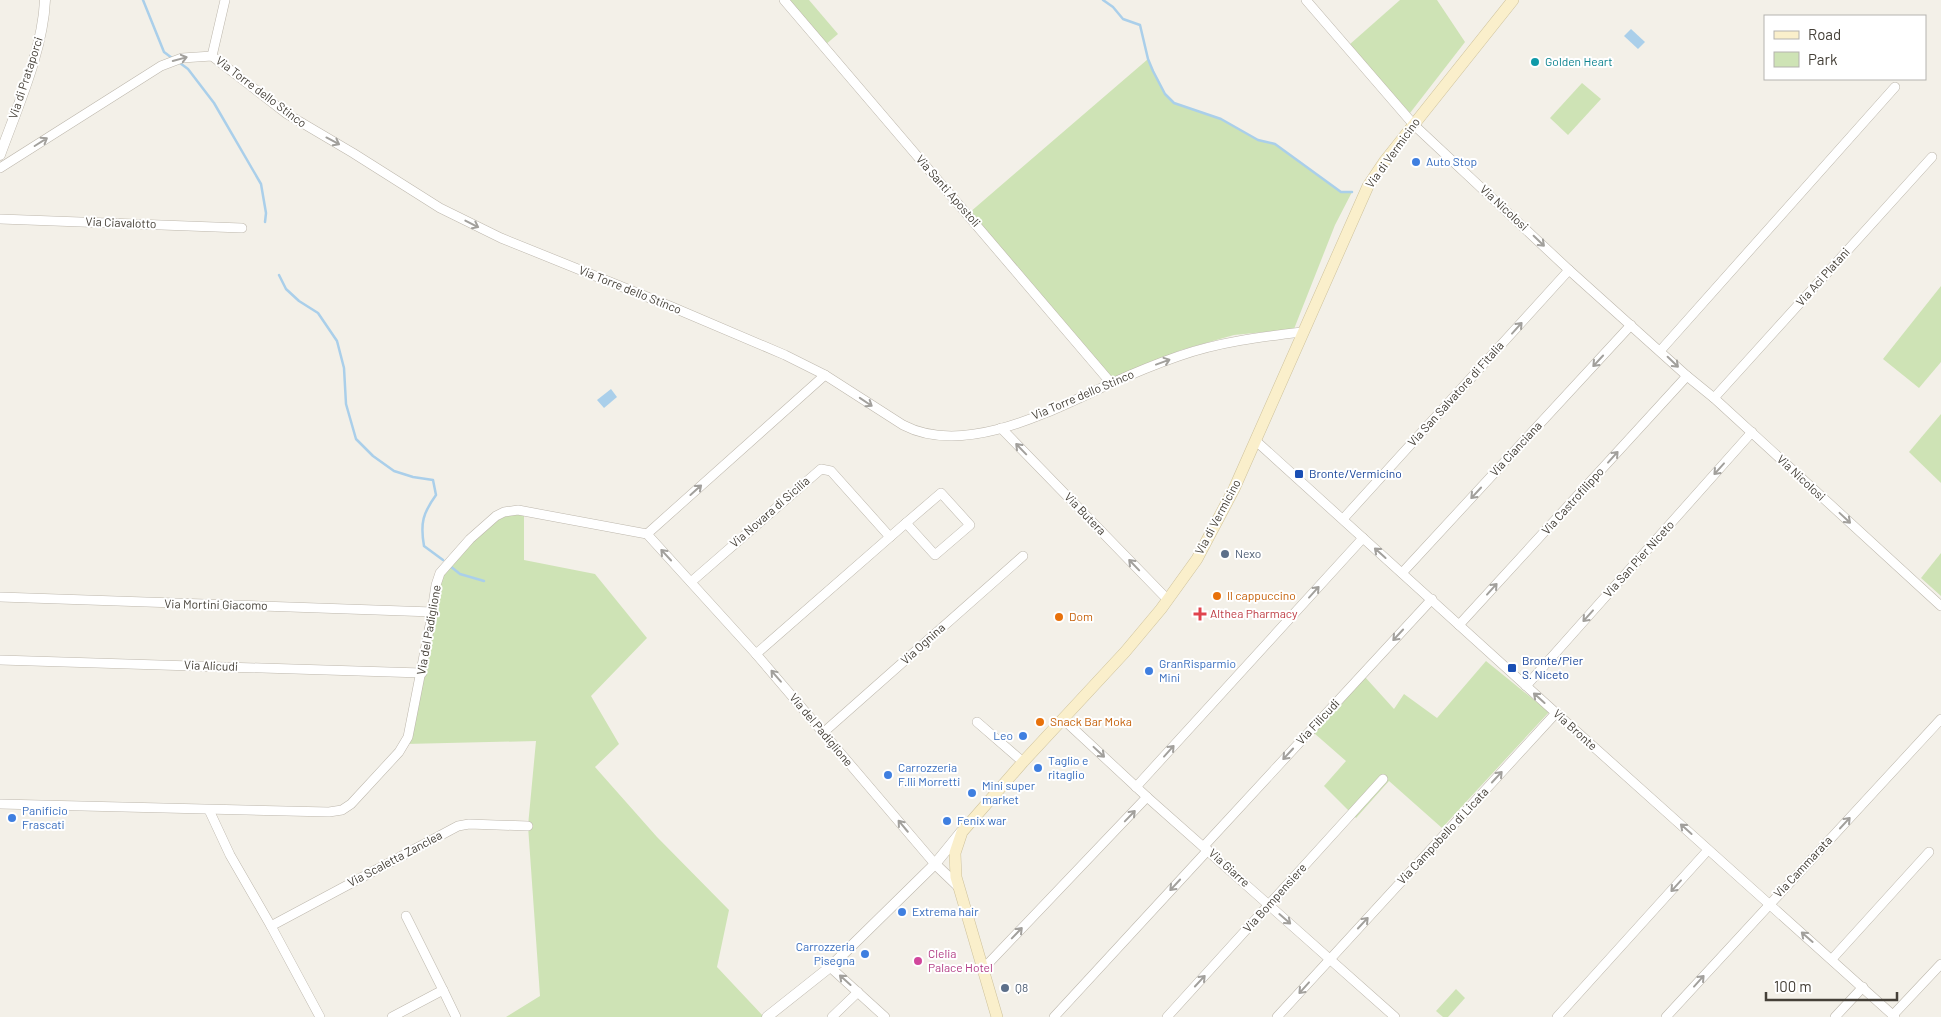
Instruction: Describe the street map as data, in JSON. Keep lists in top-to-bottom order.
{
  "streets": {
    "main road": ["Via di Vermicino"],
    "street": [
      "Via di Prataporci",
      "Via Torre dello Stinco",
      "Via Santi Apostoli",
      "Via Nicolosi",
      "Via Ciavalotto",
      "Via Aci Platani",
      "Via San Salvatore di Fitalia",
      "Via Cianciana",
      "Via Castrofilippo",
      "Via Novara di Sicilia",
      "Via Butera",
      "Via San Pier Niceto",
      "Via Mortini Giacomo",
      "Via del Padiglione",
      "Via Ognina",
      "Via Alicudi",
      "Via Filicudi",
      "Via Bronte",
      "Via Campobello di Licata",
      "Via Scaletta Zanclea",
      "Via Cammarata",
      "Via Giarre",
      "Via Bompensiere"
    ]
  },
  "crossings": [
    ["Via Torre dello Stinco", "Via di Vermicino"],
    ["Via Torre dello Stinco", "Via Santi Apostoli"],
    ["Via Torre dello Stinco", "Via Butera"],
    ["Via di Vermicino", "Via Nicolosi"],
    ["Via di Vermicino", "Via Butera"],
    ["Via di Vermicino", "Via Bronte"],
    ["Via di Vermicino", "Via Giarre"],
    ["Via Nicolosi", "Via Aci Platani"],
    ["Via Nicolosi", "Via San Salvatore di Fitalia"],
    ["Via Nicolosi", "Via Cianciana"],
    ["Via Nicolosi", "Via Castrofilippo"],
    ["Via Nicolosi", "Via San Pier Niceto"],
    ["Via San Salvatore di Fitalia", "Via Bronte"],
    ["Via Cianciana", "Via Bronte"],
    ["Via Castrofilippo", "Via Bronte"],
    ["Via Novara di Sicilia", "Via del Padiglione"],
    ["Via San Pier Niceto", "Via Bronte"],
    ["Via Mortini Giacomo", "Via del Padiglione"],
    ["Via del Padiglione", "Via Ognina"],
    ["Via del Padiglione", "Via Alicudi"],
    ["Via Filicudi", "Via Bronte"],
    ["Via Filicudi", "Via Giarre"],
    ["Via Bronte", "Via Campobello di Licata"],
    ["Via Bronte", "Via Cammarata"],
    ["Via Campobello di Licata", "Via Giarre"],
    ["Via Giarre", "Via Bompensiere"]
  ],
  "one_way": [
    "Via Torre dello Stinco",
    "Via Nicolosi",
    "Via San Salvatore di Fitalia",
    "Via Cianciana",
    "Via Castrofilippo",
    "Via Butera",
    "Via San Pier Niceto",
    "Via Filicudi",
    "Via Bronte",
    "Via Cammarata",
    "Via Giarre",
    "Via Bompensiere"
  ],
  "places": {
    "other": [
      "Golden Heart",
      "Auto Stop",
      "Nexo",
      "Il cappuccino",
      "Dom",
      "GranRisparmio Mini",
      "Snack Bar Moka",
      "Leo",
      "Taglio e ritaglio",
      "Carrozzeria F.lli Morretti",
      "Mini super market",
      "Panificio Frascati",
      "Fenix war",
      "Extrema hair",
      "Carrozzeria Pisegna",
      "Clelia Palace Hotel",
      "Q8"
    ],
    "transit": ["Bronte/Vermicino", "Bronte/Pier S. Niceto"],
    "health": ["Althea Pharmacy"]
  },
  "legend": ["Road", "Park"],
  "scale_bar": "100 m"
}
